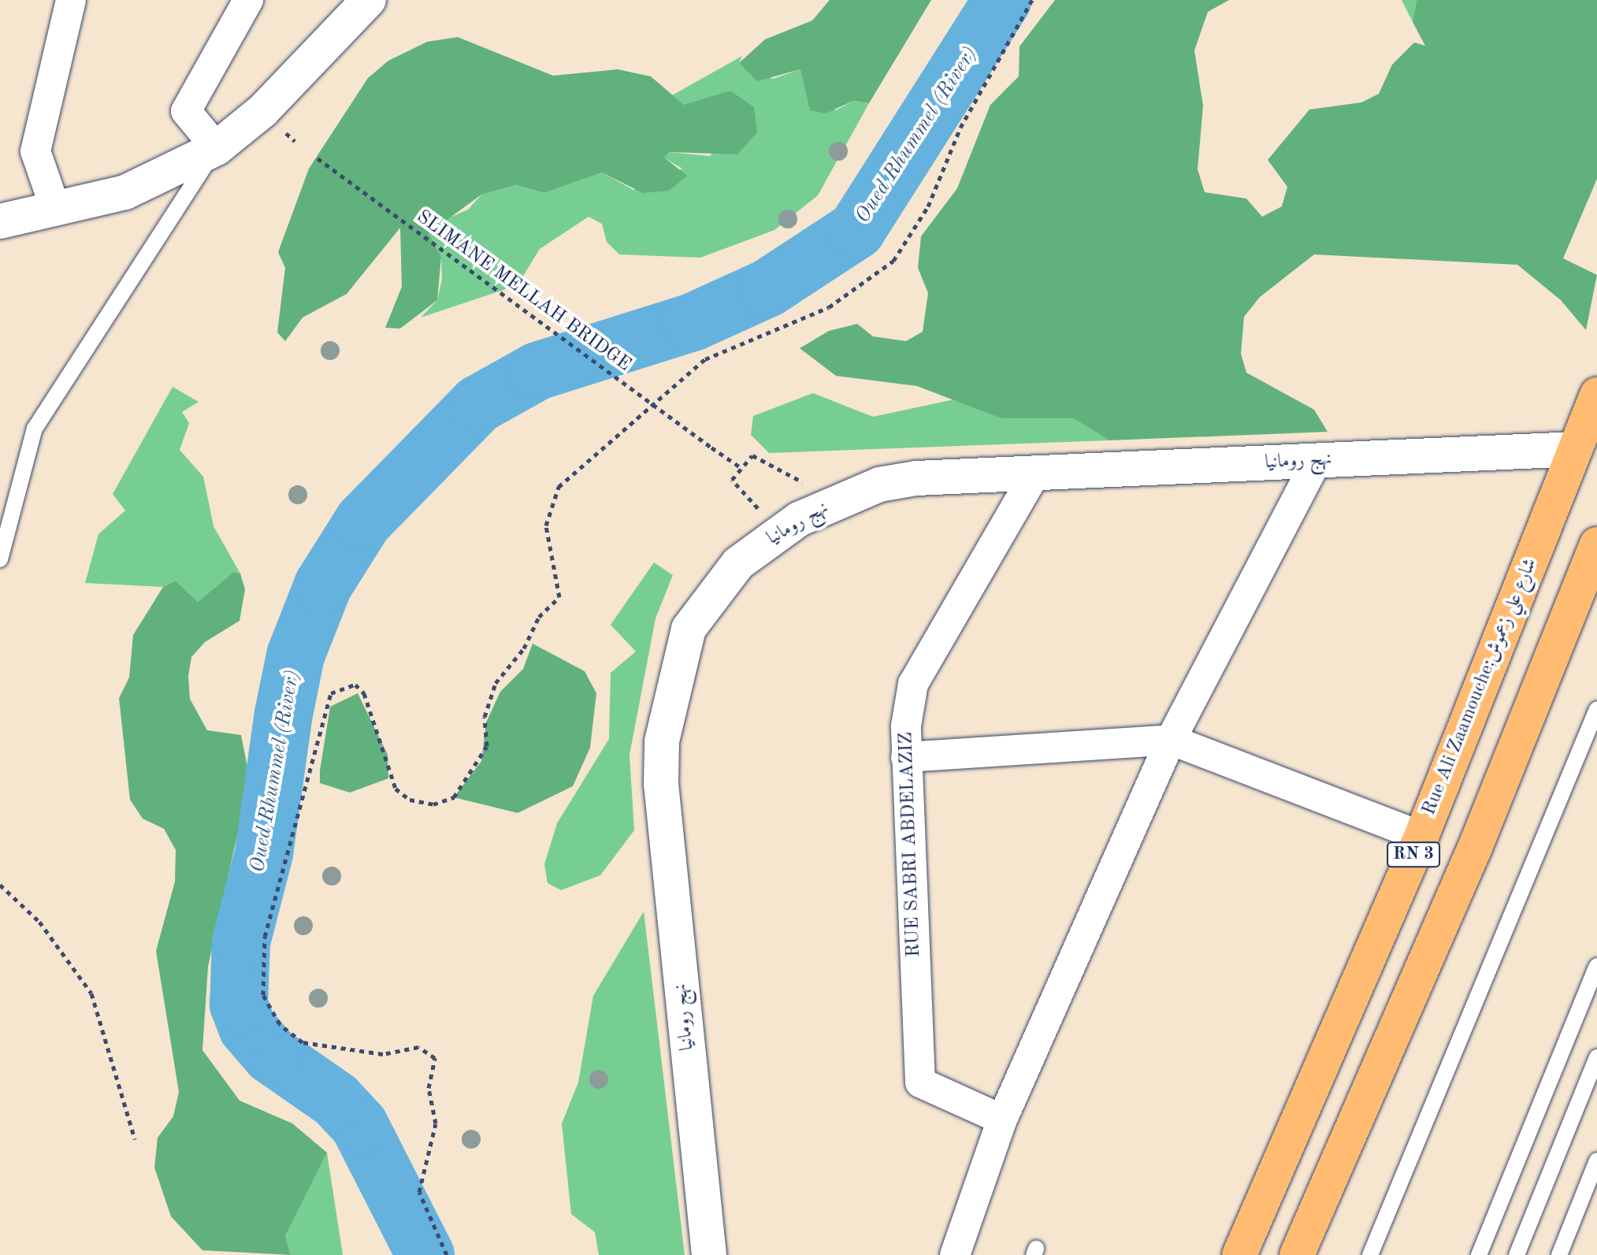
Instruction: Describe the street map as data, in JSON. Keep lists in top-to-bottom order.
{
  "streets": {
    "main road": ["Rue Ali Zaamouche;شارع علي زعموش", "RN 3"],
    "street": ["نهج رومانيا", "RUE SABRI ABDELAZIZ"],
    "path": ["SLIMANE MELLAH BRIDGE"]
  },
  "crossings": [
    ["نهج رومانيا", "Rue Ali Zaamouche;شارع علي زعموش"],
    ["نهج رومانيا", "RUE SABRI ABDELAZIZ"]
  ],
  "water": ["Oued Rhummel (River)"]
}
